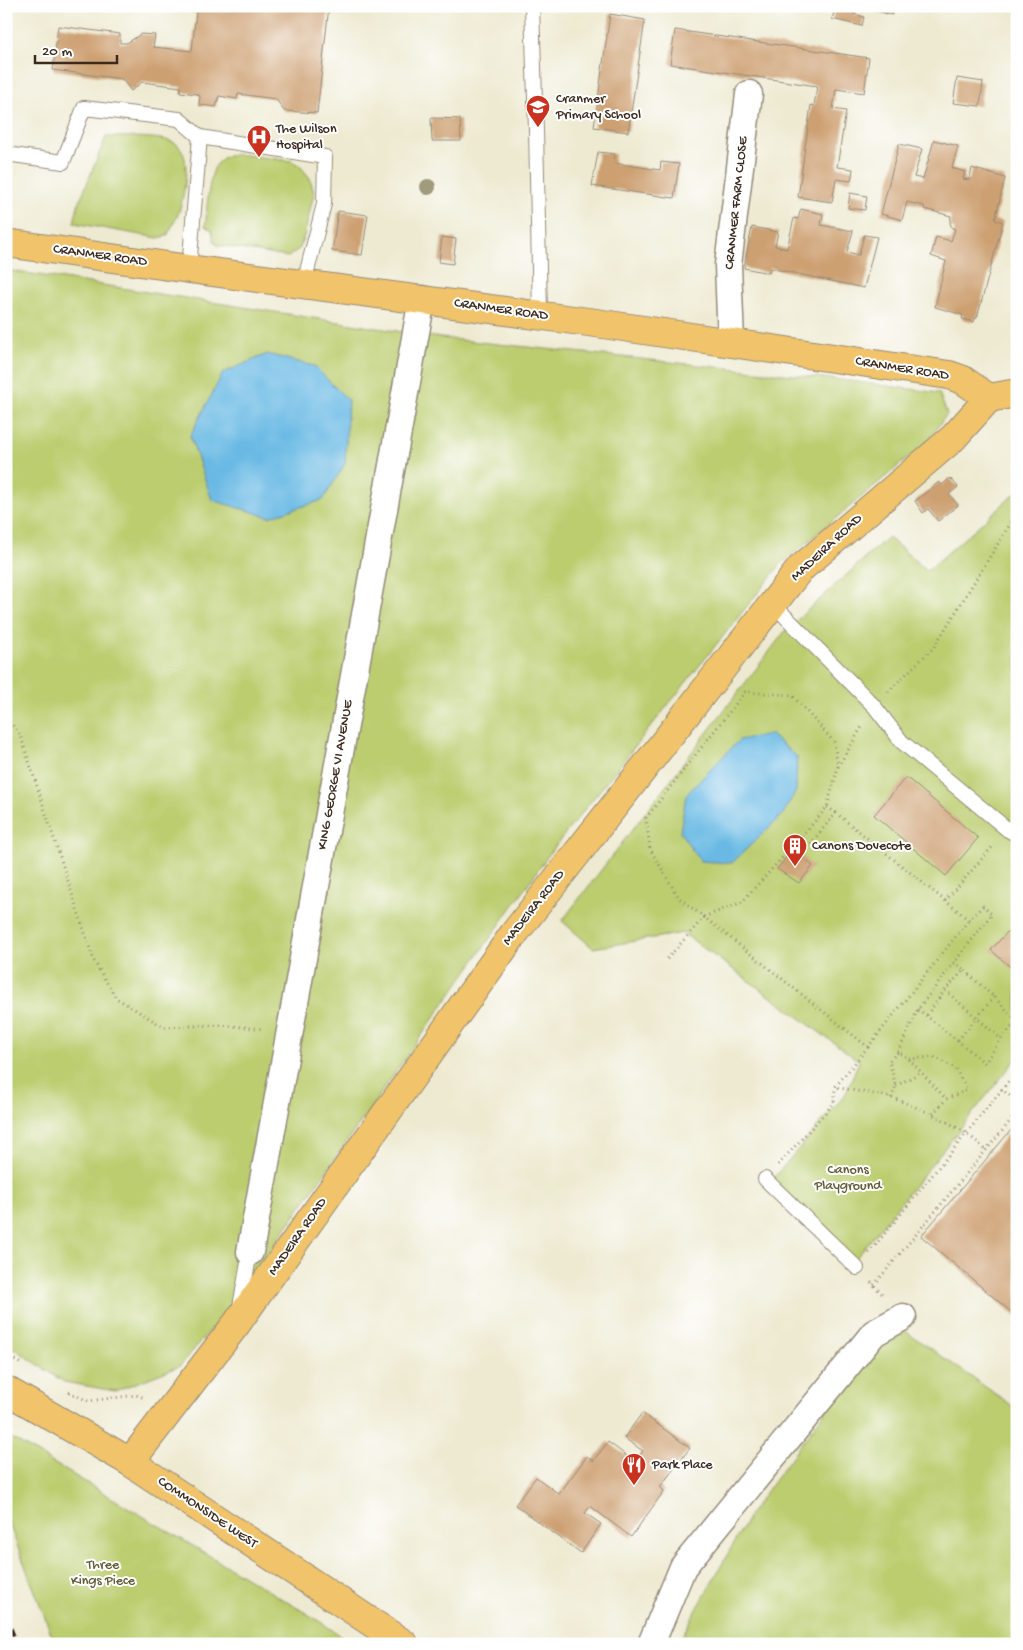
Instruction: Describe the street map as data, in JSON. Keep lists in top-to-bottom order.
{
  "streets": {
    "main road": ["CRANMER ROAD", "MADEIRA ROAD", "COMMONSIDE WEST"],
    "street": ["CRANMER FARM CLOSE", "KING GEORGE VI AVENUE"]
  },
  "crossings": [
    ["CRANMER FARM CLOSE", "CRANMER ROAD"],
    ["CRANMER ROAD", "MADEIRA ROAD"],
    ["CRANMER ROAD", "KING GEORGE VI AVENUE"],
    ["MADEIRA ROAD", "COMMONSIDE WEST"]
  ],
  "parks": ["Canons Playground", "Three Kings Piece"],
  "places": {
    "school or university": ["Cranmer Primary School"],
    "hospital": ["The Wilson Hospital"],
    "building": ["Canons Dovecote"],
    "restaurant": ["Park Place"]
  },
  "scale_bar": "20 m"
}
